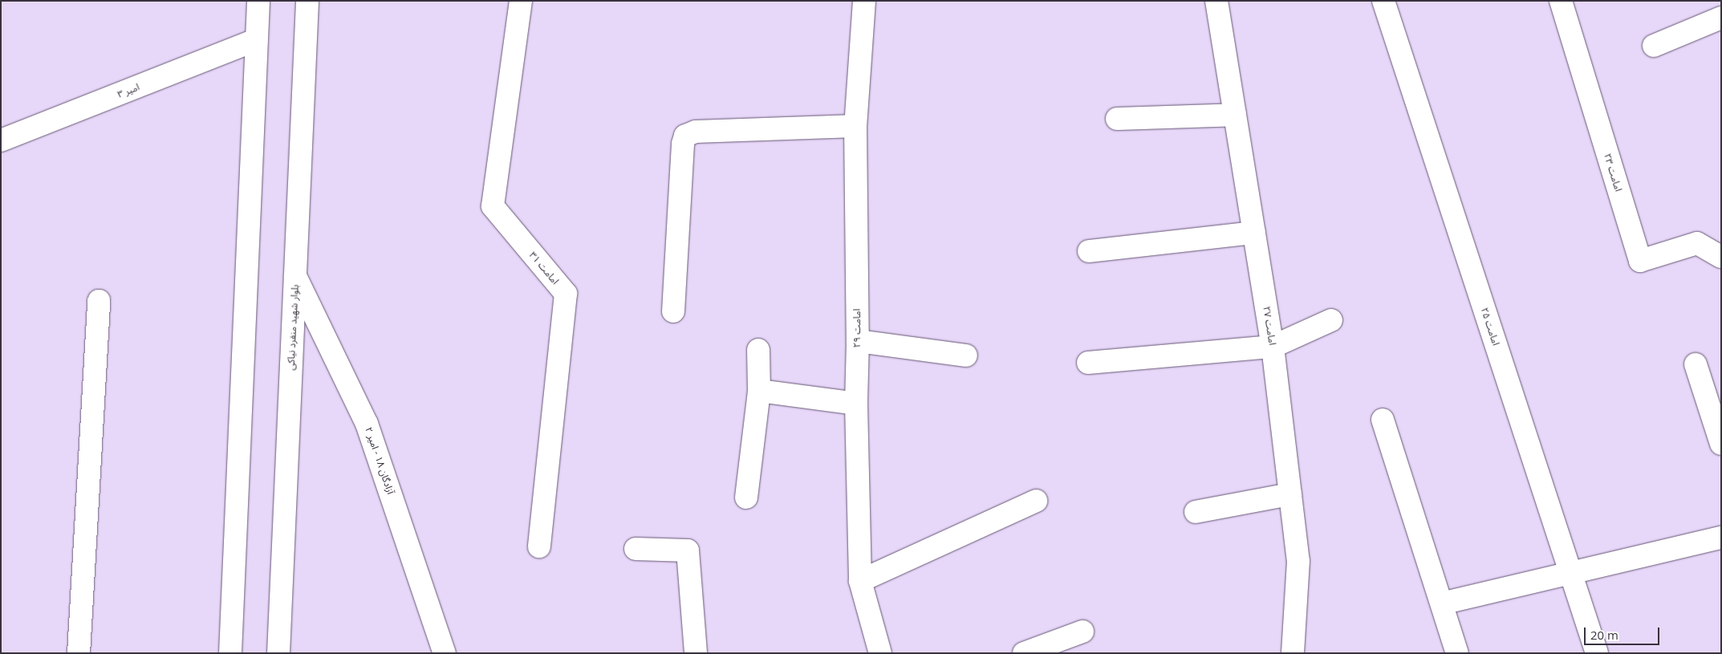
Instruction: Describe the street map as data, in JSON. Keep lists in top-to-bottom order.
{
  "streets": {
    "street": [
      "امیر ۳",
      "امامت ۲۳",
      "امامت ۳۱",
      "امامت ۲۷",
      "امامت ۲۵",
      "بلوار شهید منفرد نیاکی",
      "امامت ۲۹",
      "آزادگان ۱۸ - امیر ۲"
    ]
  },
  "crossings": [
    ["بلوار شهید منفرد نیاکی", "آزادگان ۱۸ - امیر ۲"]
  ],
  "scale_bar": "20 m"
}
